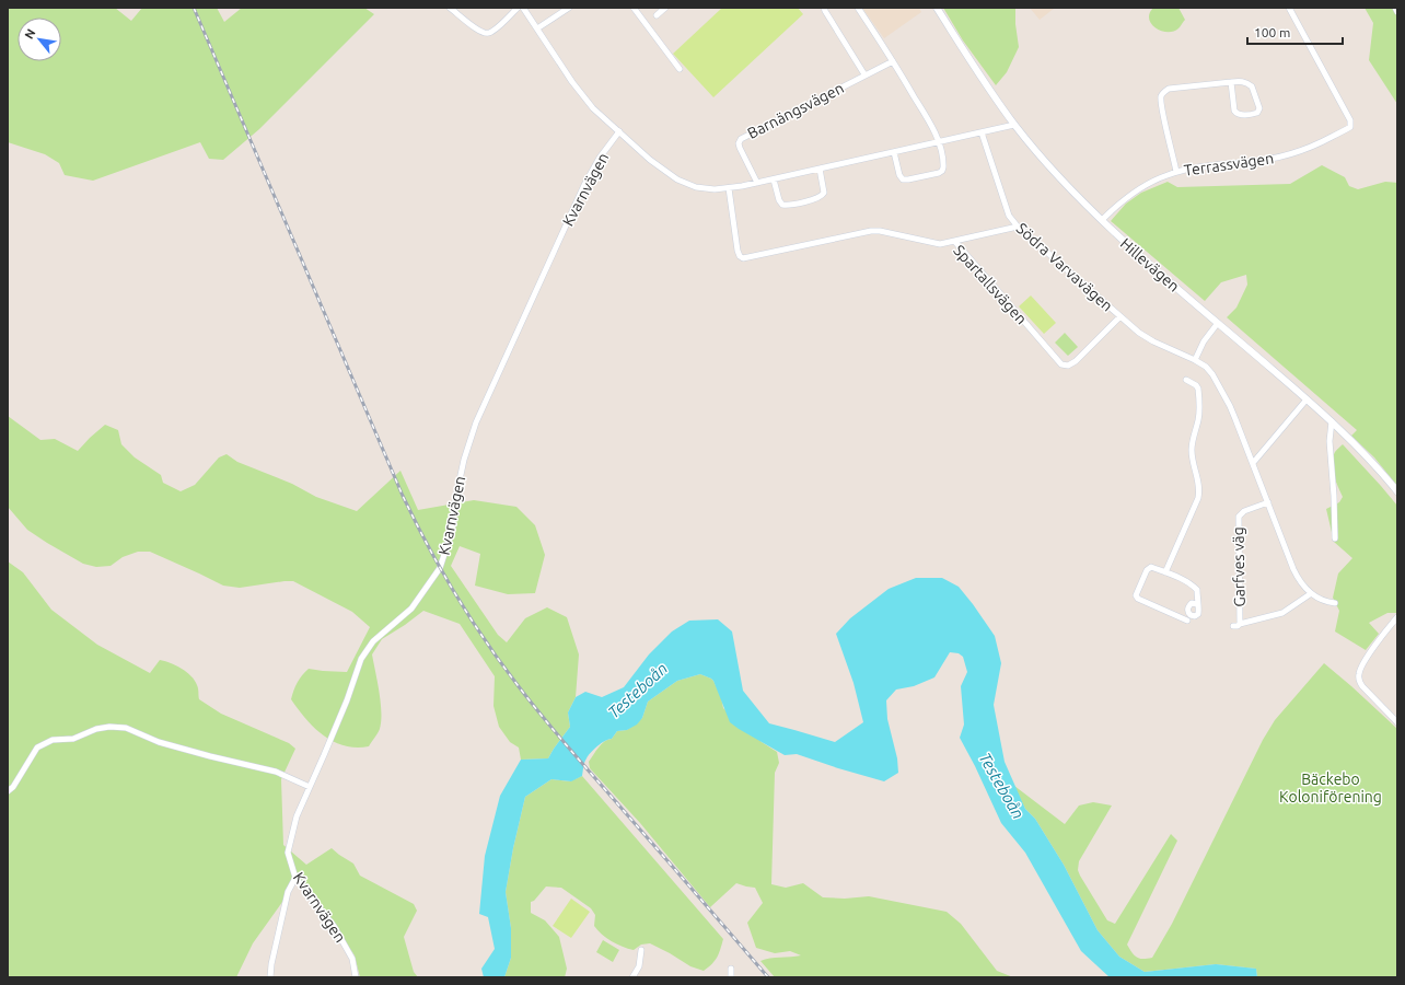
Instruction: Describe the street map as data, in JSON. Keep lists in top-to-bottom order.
{
  "streets": {
    "street": [
      "Barnängsvägen",
      "Terrassvägen",
      "Kvarnvägen",
      "Hillevägen",
      "Södra Varvavägen",
      "Spartallsvägen",
      "Garfves väg"
    ]
  },
  "crossings": [
    ["Terrassvägen", "Hillevägen"],
    ["Södra Varvavägen", "Spartallsvägen"],
    ["Södra Varvavägen", "Garfves väg"]
  ],
  "water": ["Testeboån"],
  "parks": ["Bäckebo Koloniförening"],
  "scale_bar": "100 m",
  "north": "top left"
}
